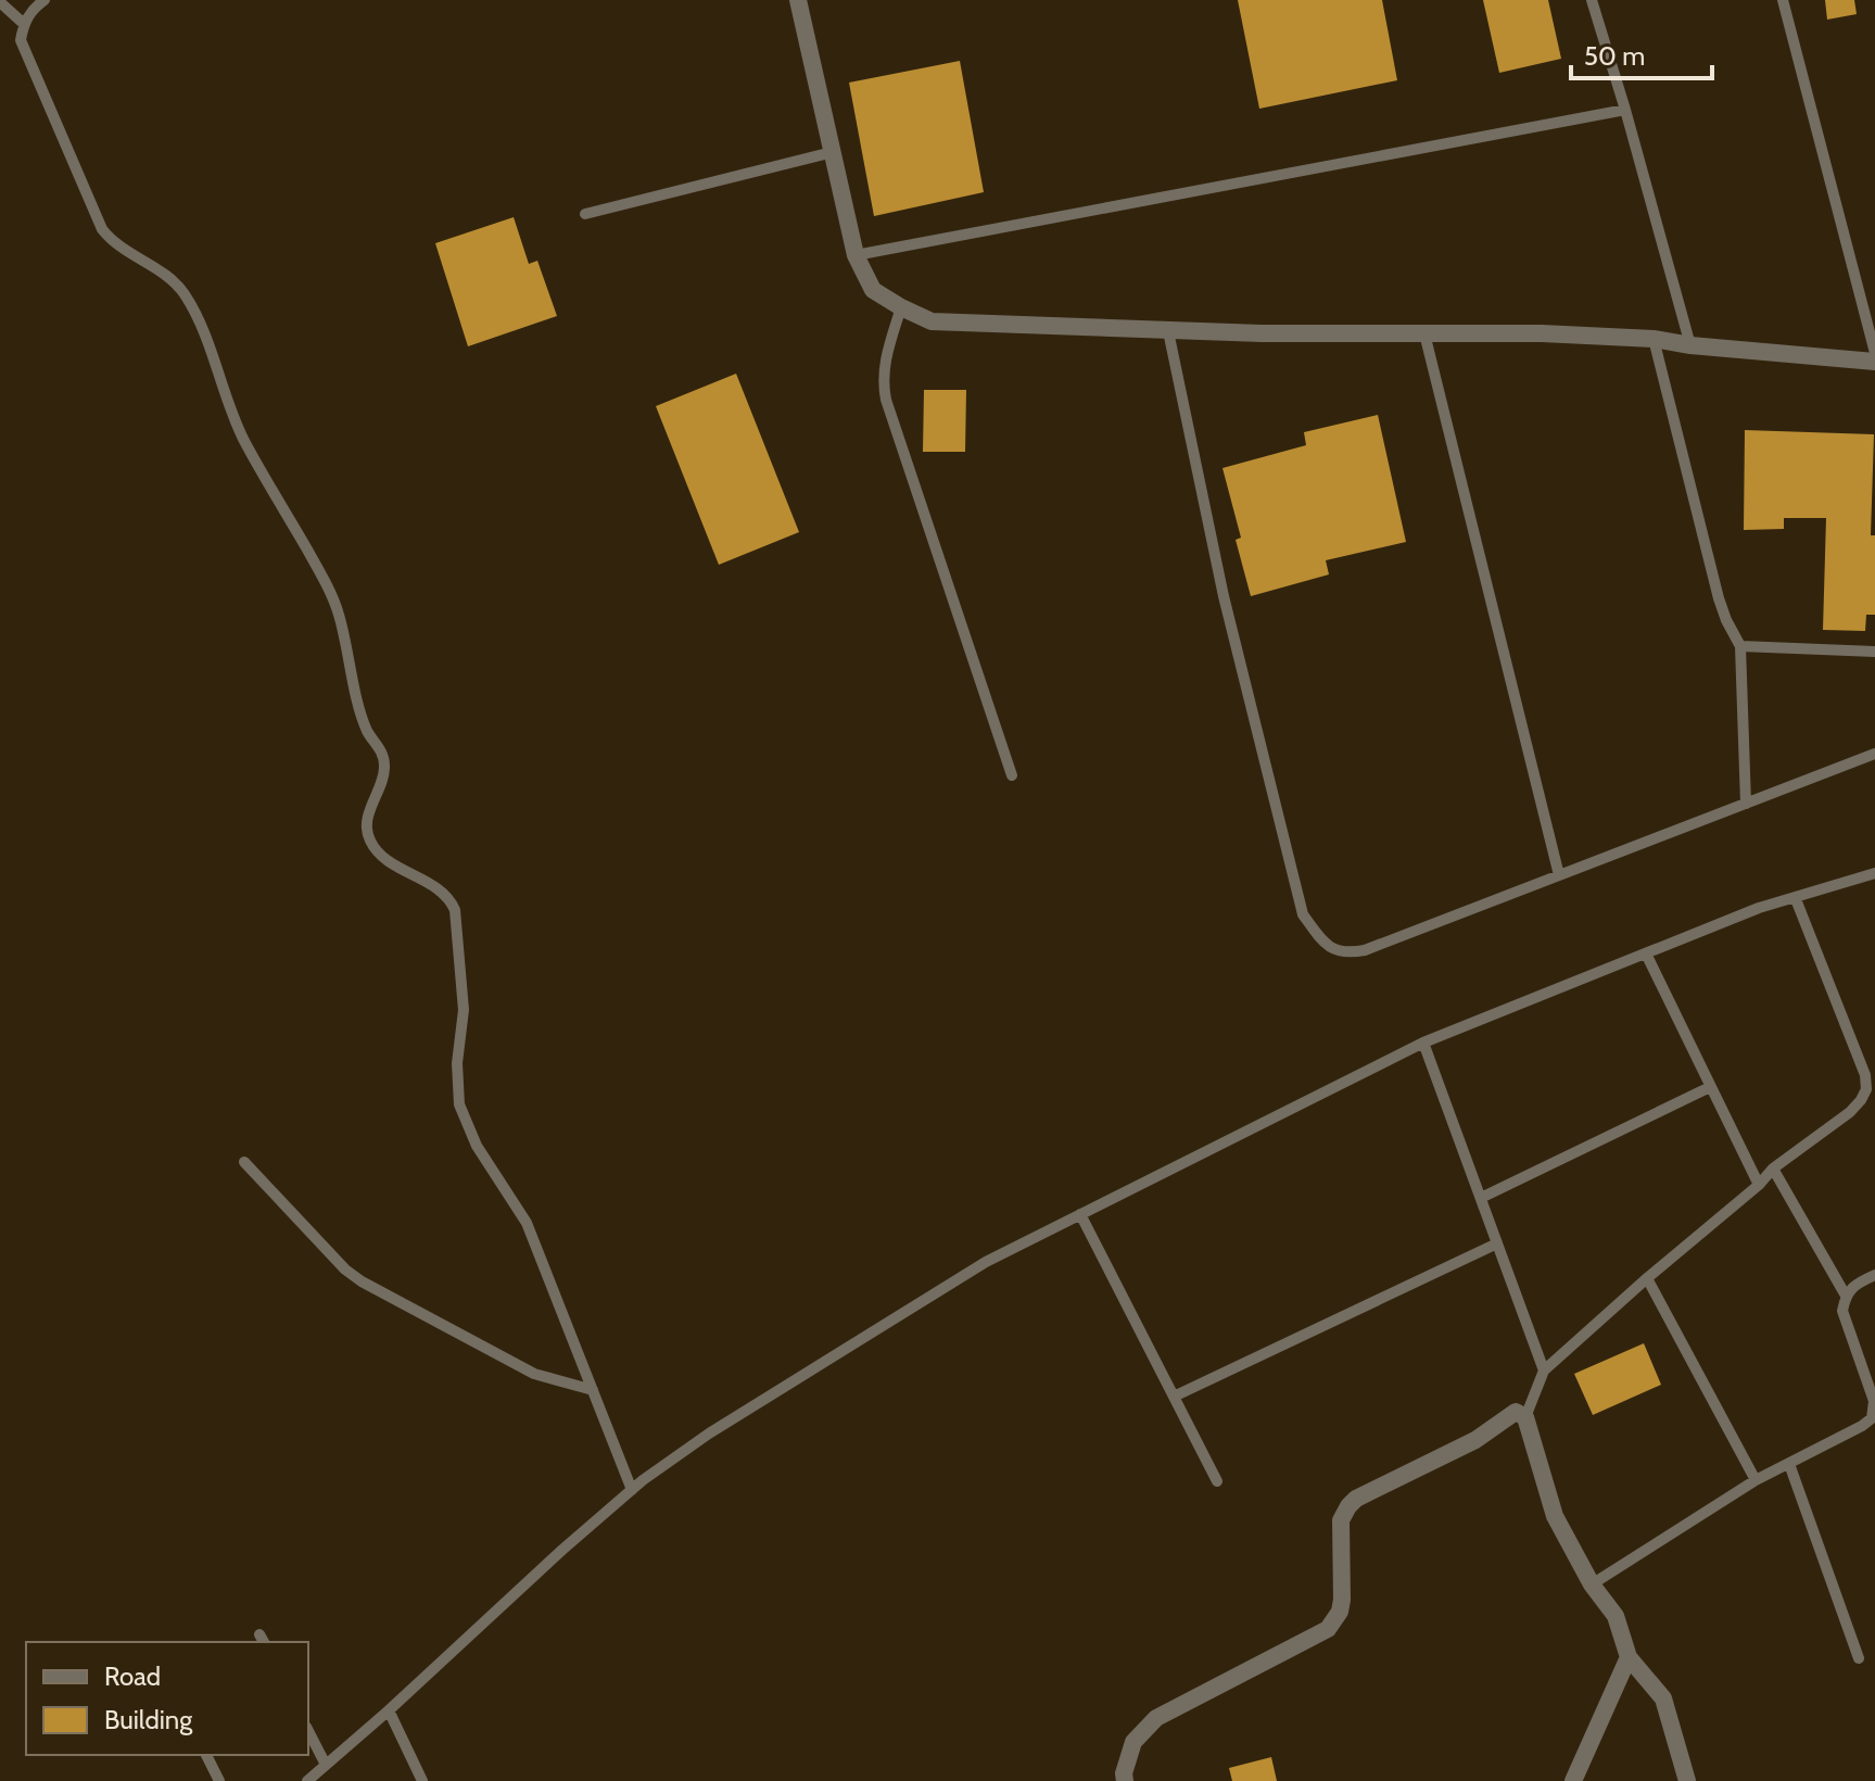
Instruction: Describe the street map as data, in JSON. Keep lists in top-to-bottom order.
{
  "legend": ["Road", "Building"],
  "scale_bar": "50 m"
}
